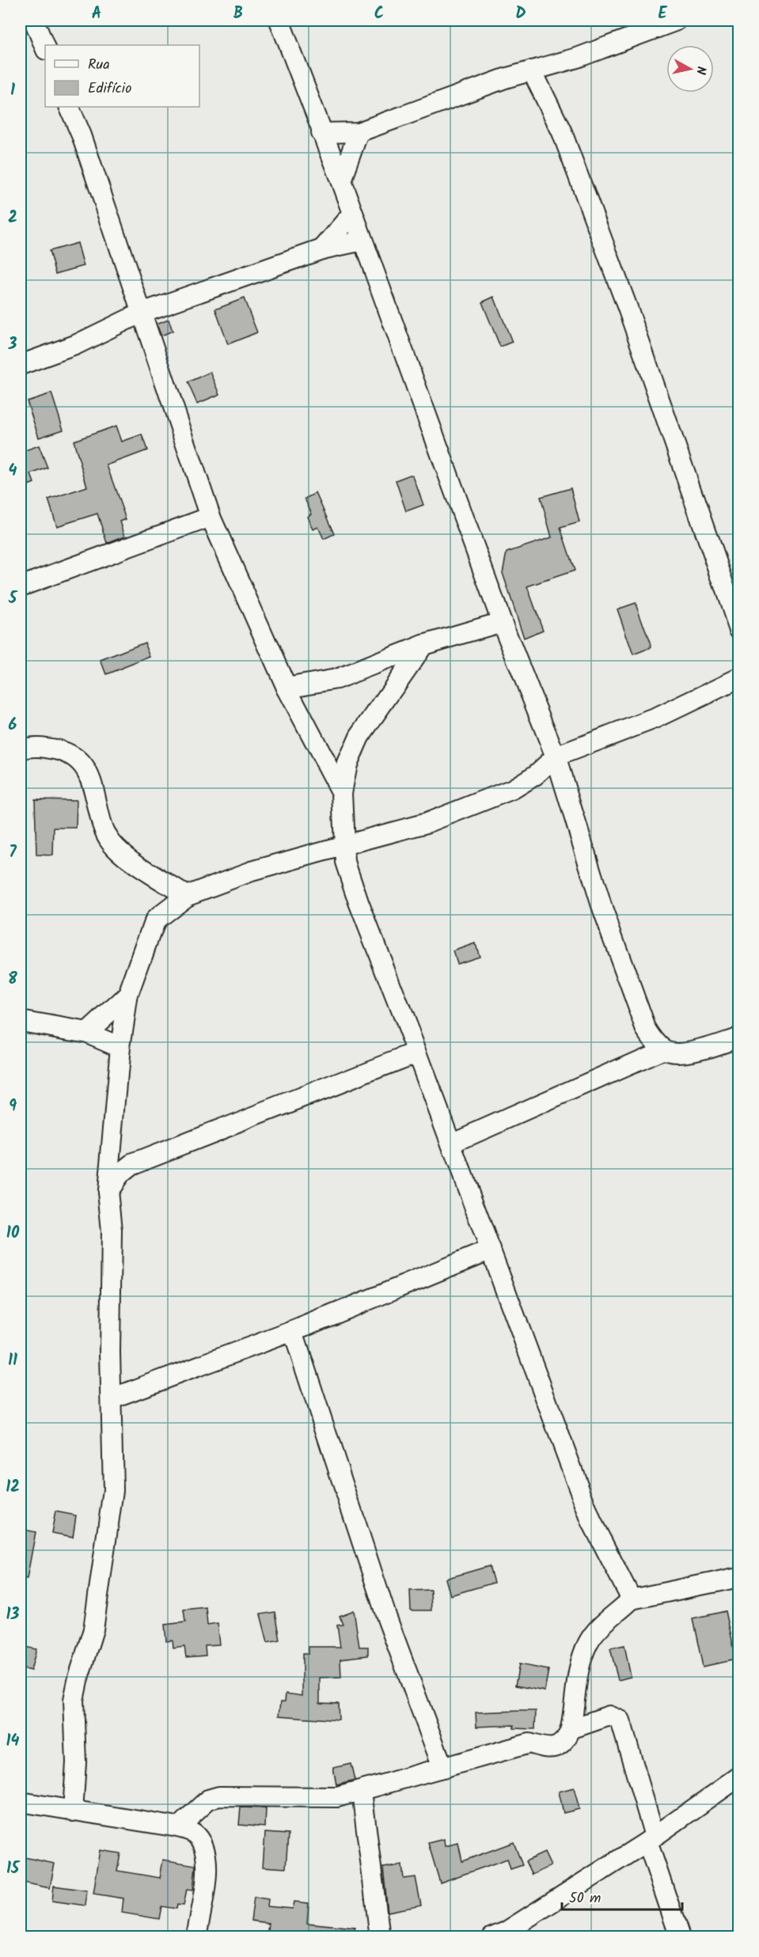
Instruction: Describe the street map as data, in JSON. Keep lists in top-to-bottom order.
{
  "legend": ["Rua", "Edifício"],
  "scale_bar": "50 m",
  "north": "right",
  "grid": {
    "columns": [
      "A",
      "B",
      "C",
      "D",
      "E"
    ],
    "rows": [
      "1",
      "2",
      "3",
      "4",
      "5",
      "6",
      "7",
      "8",
      "9",
      "10",
      "11",
      "12",
      "13",
      "14",
      "15"
    ]
  }
}
